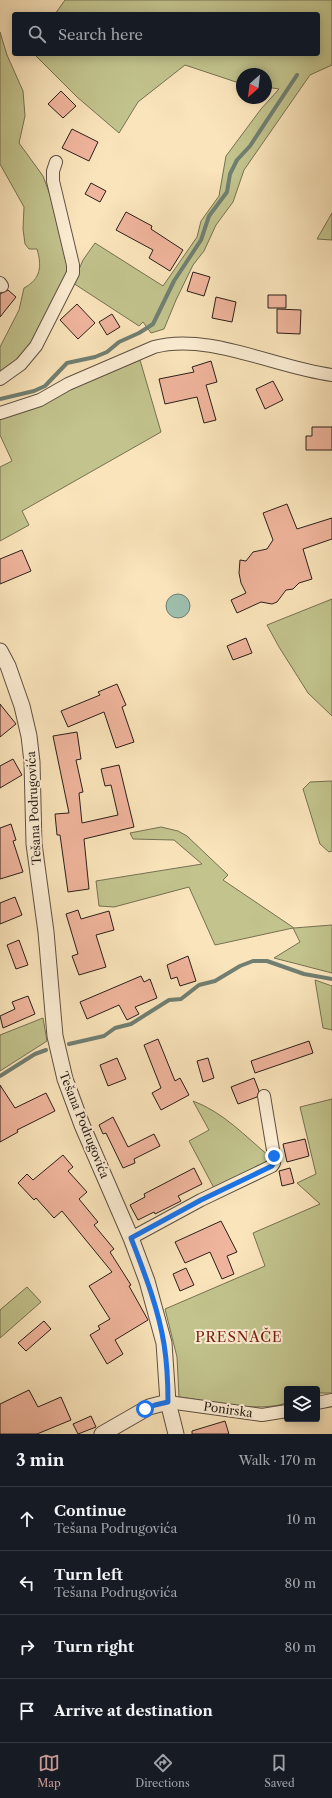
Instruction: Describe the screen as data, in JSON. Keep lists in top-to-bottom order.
{
  "streets": {
    "street": ["Tešana Podrugovića", "Ponirska"]
  },
  "crossings": [
    ["Tešana Podrugovića", "Ponirska"]
  ],
  "districts": ["PRESNAČE"],
  "north": "bottom left",
  "page": {
    "search": "Search here",
    "heading": ["3 min", "Walk · 170 m"],
    "list": [
      ["Continue", "Tešana Podrugovića", "10 m"],
      ["Turn left", "Tešana Podrugovića", "80 m"],
      ["Turn right", "80 m"],
      "Arrive at destination"
    ],
    "nav": ["Map", "Directions", "Saved"]
  }
}
